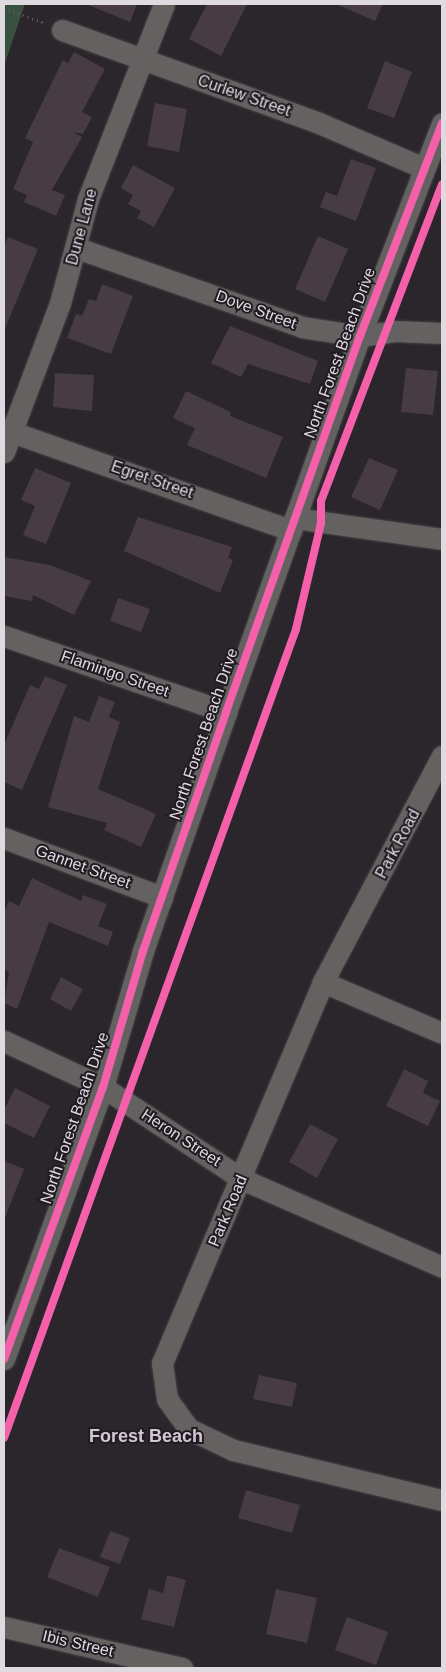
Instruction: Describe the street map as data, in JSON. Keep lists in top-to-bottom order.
{
  "streets": {
    "street": [
      "Curlew Street",
      "Dune Lane",
      "Dove Street",
      "North Forest Beach Drive",
      "Egret Street",
      "Flamingo Street",
      "Park Road",
      "Gannet Street",
      "Heron Street",
      "Ibis Street"
    ]
  },
  "crossings": [
    ["Curlew Street", "Dune Lane"],
    ["Curlew Street", "North Forest Beach Drive"],
    ["Dune Lane", "Dove Street"],
    ["Dune Lane", "Egret Street"],
    ["Dove Street", "North Forest Beach Drive"],
    ["North Forest Beach Drive", "Egret Street"],
    ["North Forest Beach Drive", "Flamingo Street"],
    ["North Forest Beach Drive", "Gannet Street"],
    ["North Forest Beach Drive", "Heron Street"],
    ["Park Road", "Heron Street"]
  ],
  "districts": ["Forest Beach"]
}
